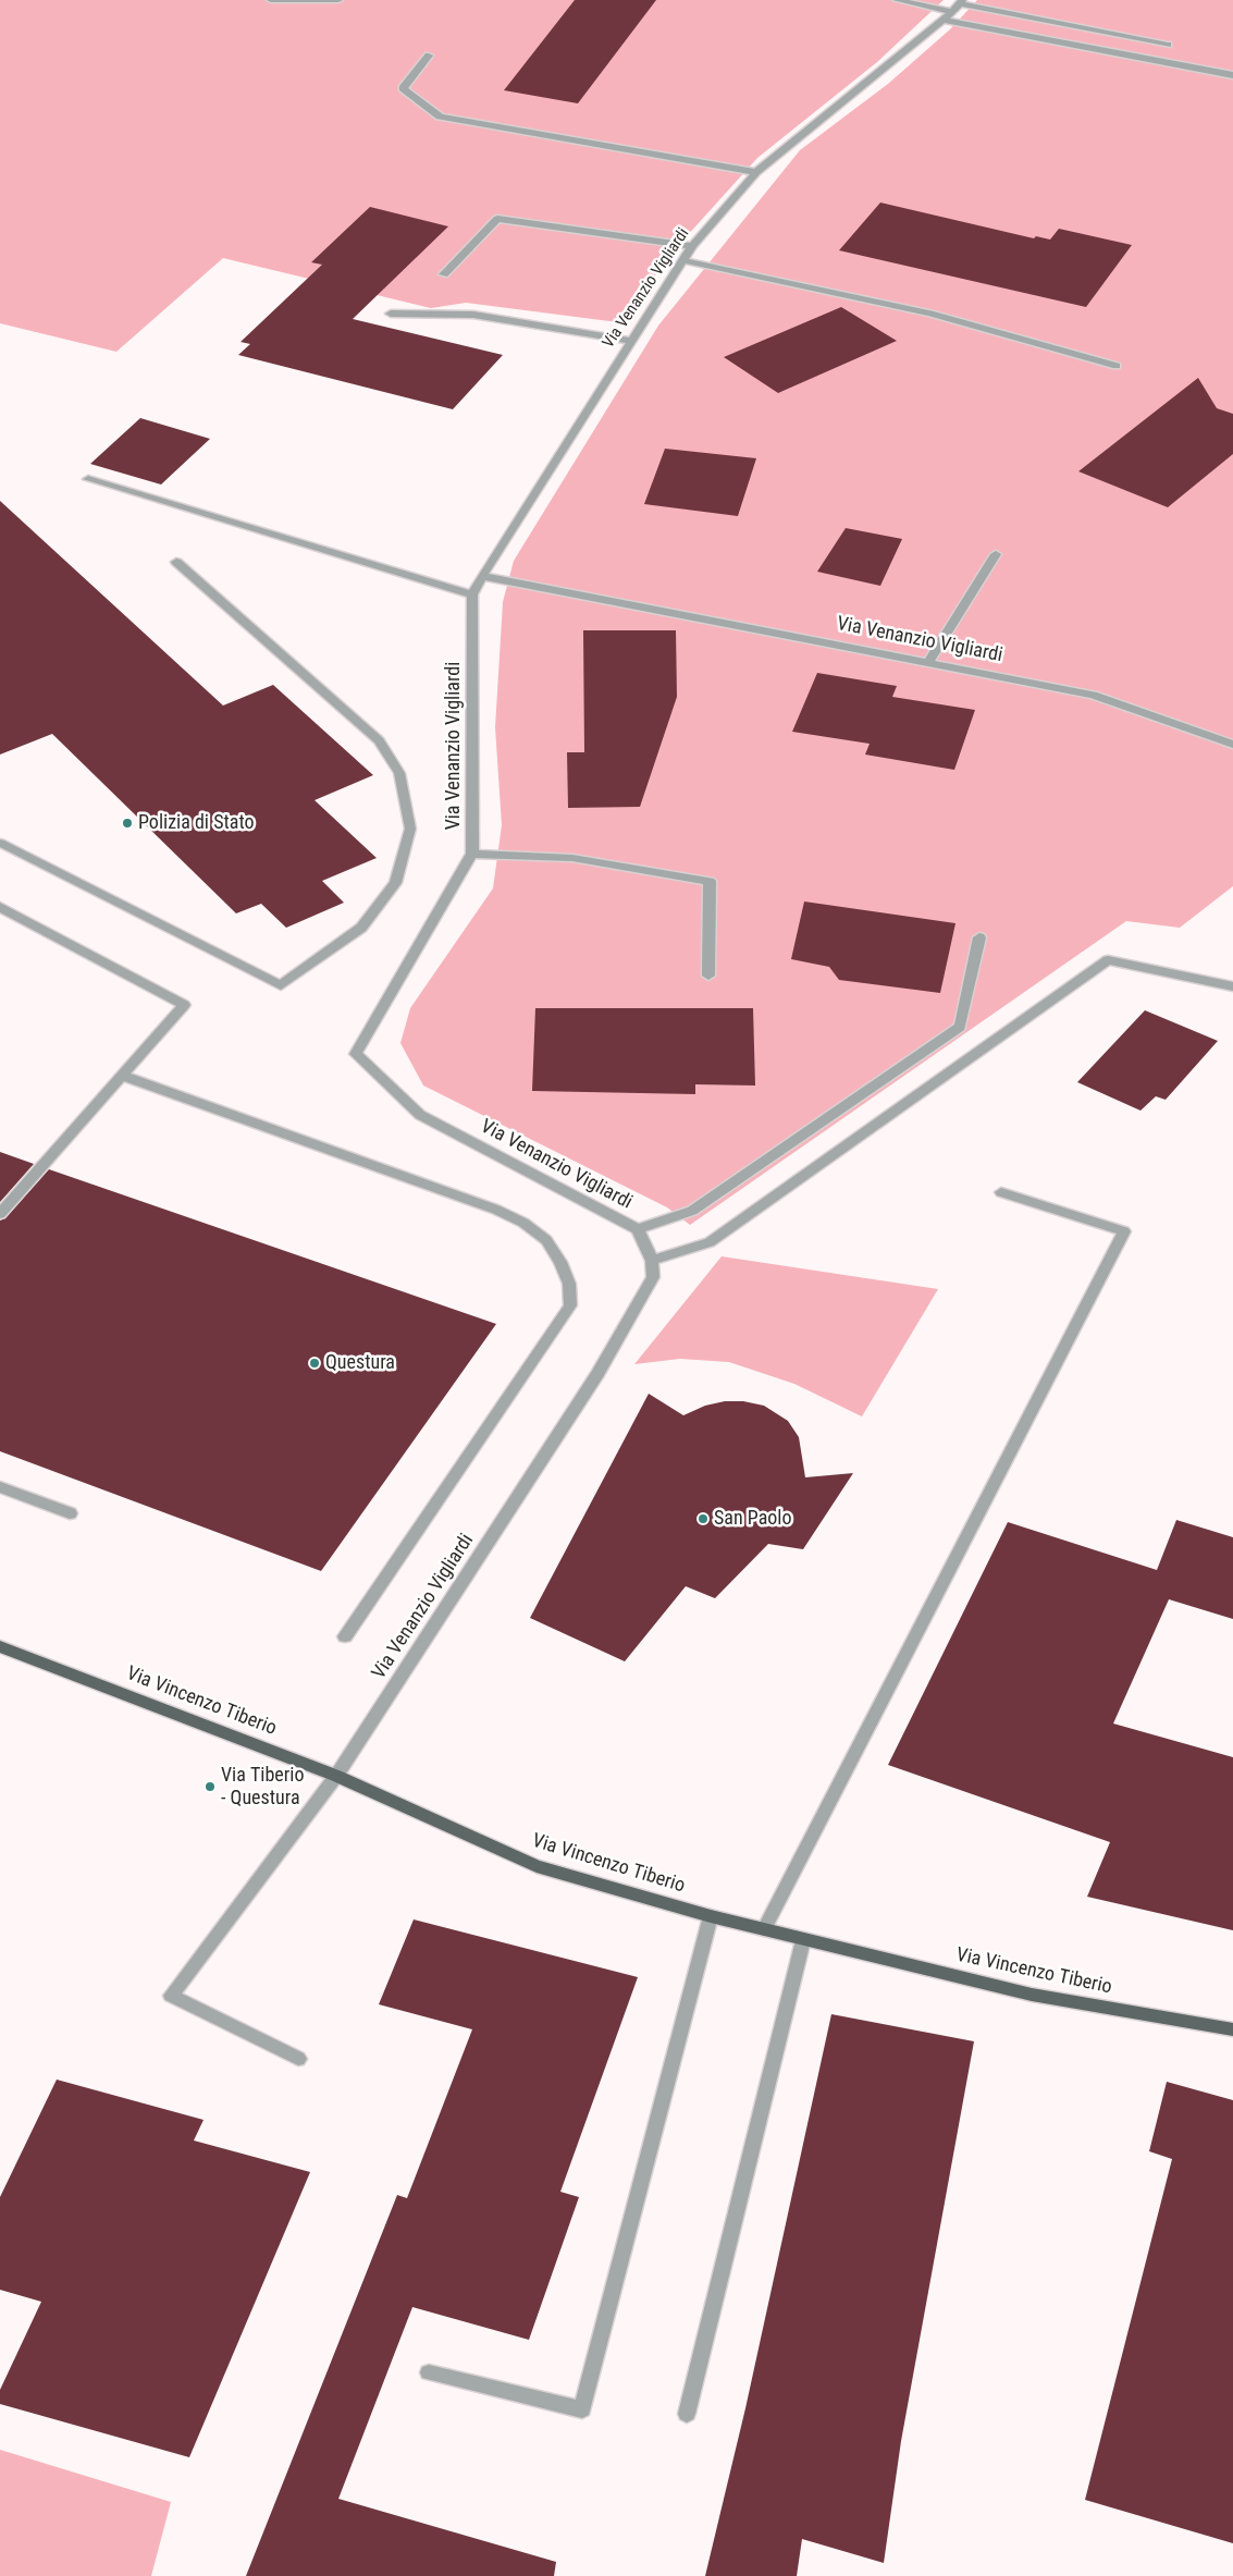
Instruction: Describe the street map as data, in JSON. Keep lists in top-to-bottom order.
{
  "streets": {
    "main road": ["Via Vincenzo Tiberio"],
    "street": ["Via Venanzio Vigliardi"]
  },
  "crossings": [
    ["Via Venanzio Vigliardi", "Via Vincenzo Tiberio"]
  ],
  "places": [
    "Polizia di Stato",
    "Questura",
    "San Paolo",
    "Via Tiberio - Questura"
  ]
}
